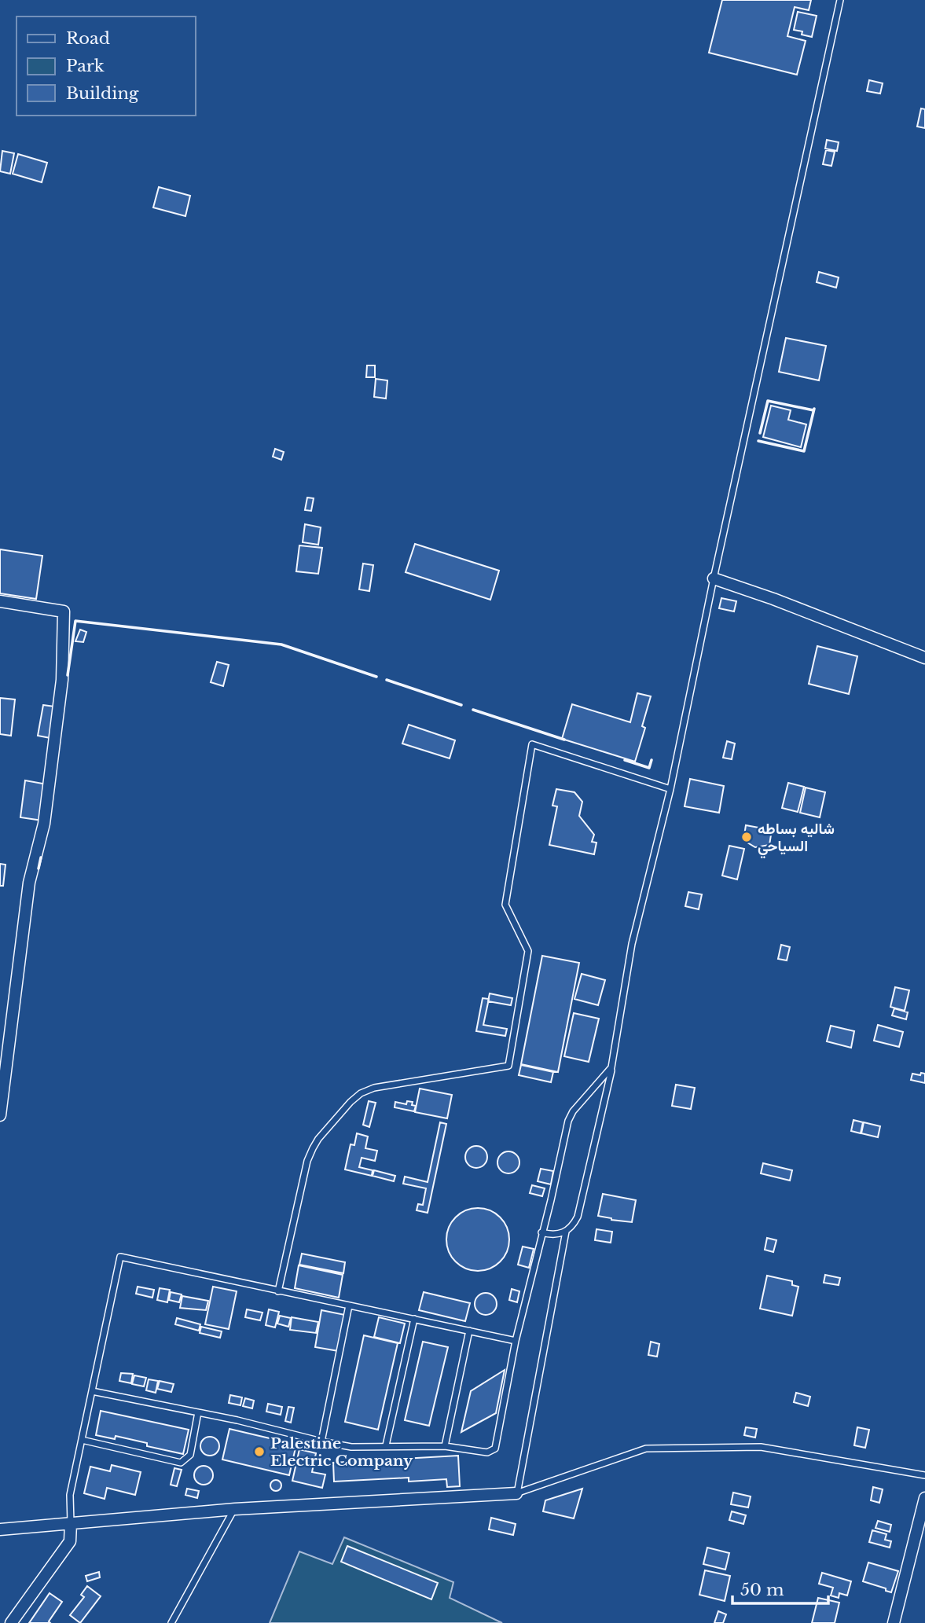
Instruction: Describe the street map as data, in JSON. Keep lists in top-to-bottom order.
{
  "places": ["شاليه بساطه السياحي", "Palestine Electric Company"],
  "legend": ["Road", "Park", "Building"],
  "scale_bar": "50 m"
}
